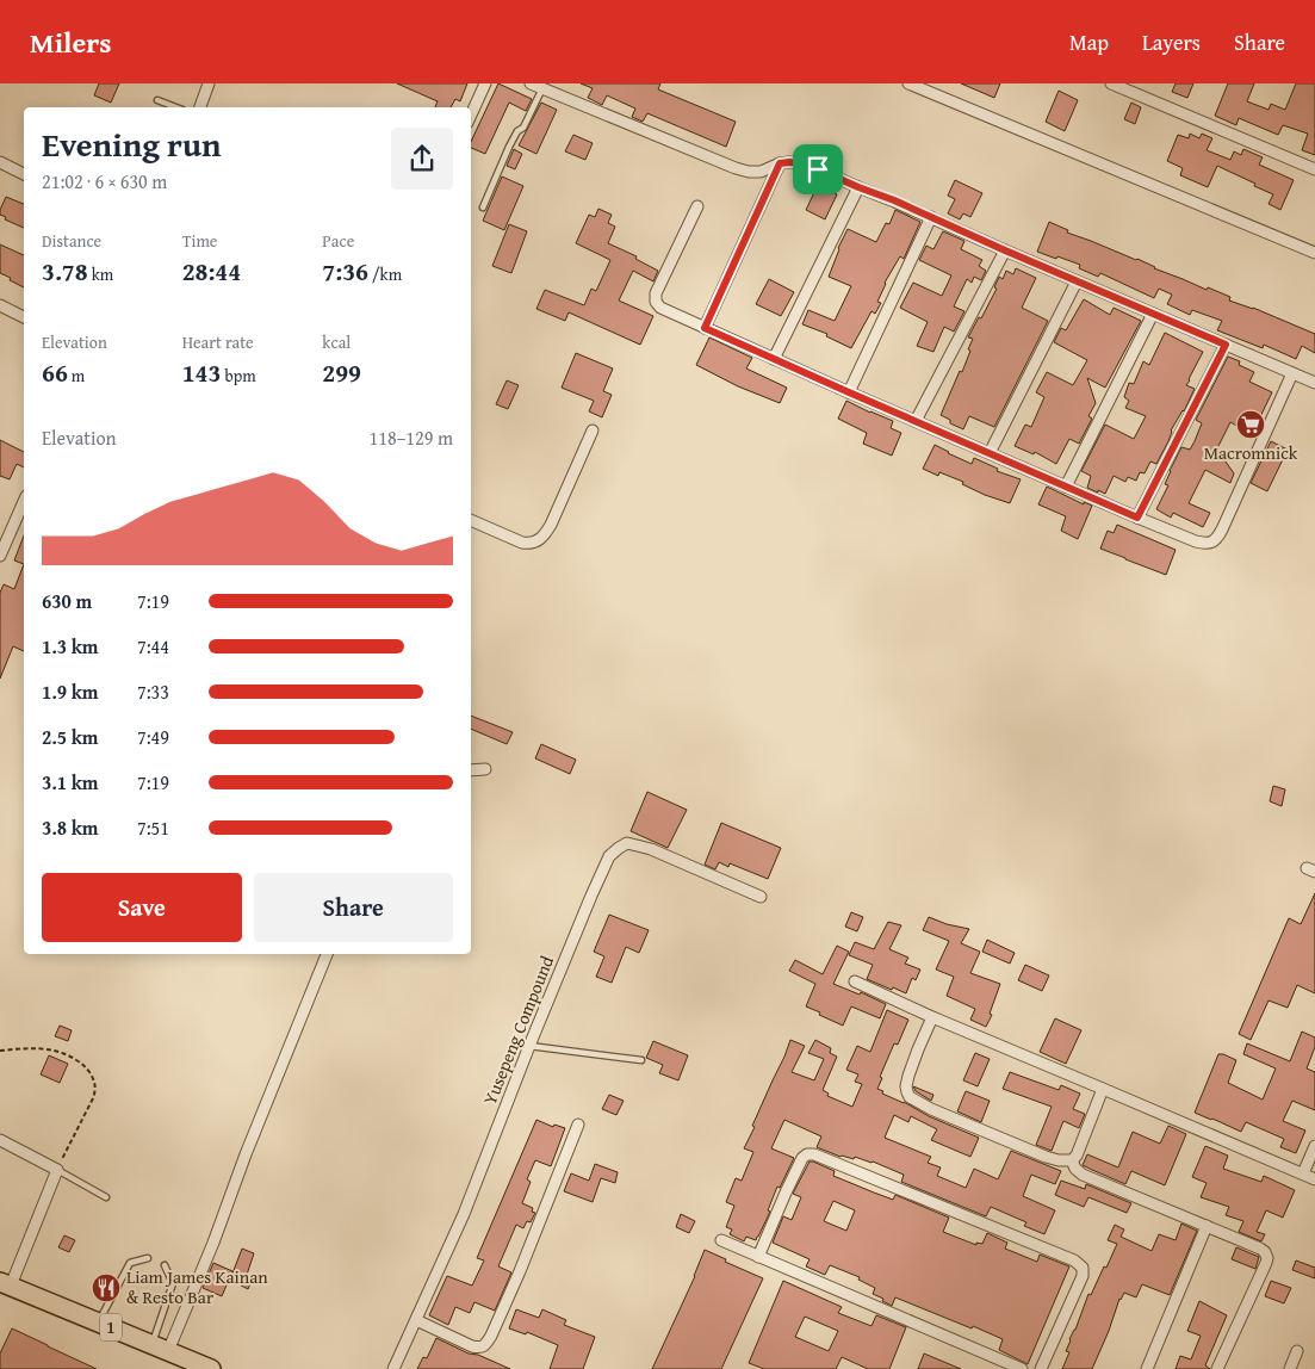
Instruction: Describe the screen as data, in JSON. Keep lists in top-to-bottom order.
{
  "streets": {
    "main road": ["1"],
    "street": ["Yusepeng Compound"]
  },
  "places": {
    "supermarket": ["Macromnick"],
    "restaurant": ["Liam James Kainan & Resto Bar"]
  },
  "page": {
    "header": "Milers",
    "nav": ["Map", "Layers", "Share"],
    "heading": ["Evening run", "21:02 · 6 × 630 m"],
    "stats": [
      ["Distance", "3.78 km"],
      ["Time", "28:44"],
      ["Pace", "7:36 /km"],
      ["Elevation", "66 m"],
      ["Heart rate", "143 bpm"],
      ["kcal", "299"]
    ],
    "chart": ["Elevation", "118–129 m"],
    "list": [
      {
        "name": "630 m",
        "note": "7:19"
      },
      {
        "name": "1.3 km",
        "note": "7:44"
      },
      {
        "name": "1.9 km",
        "note": "7:33"
      },
      {
        "name": "2.5 km",
        "note": "7:49"
      },
      {
        "name": "3.1 km",
        "note": "7:19"
      },
      {
        "name": "3.8 km",
        "note": "7:51"
      }
    ],
    "buttons": ["Save", "Share"]
  }
}
